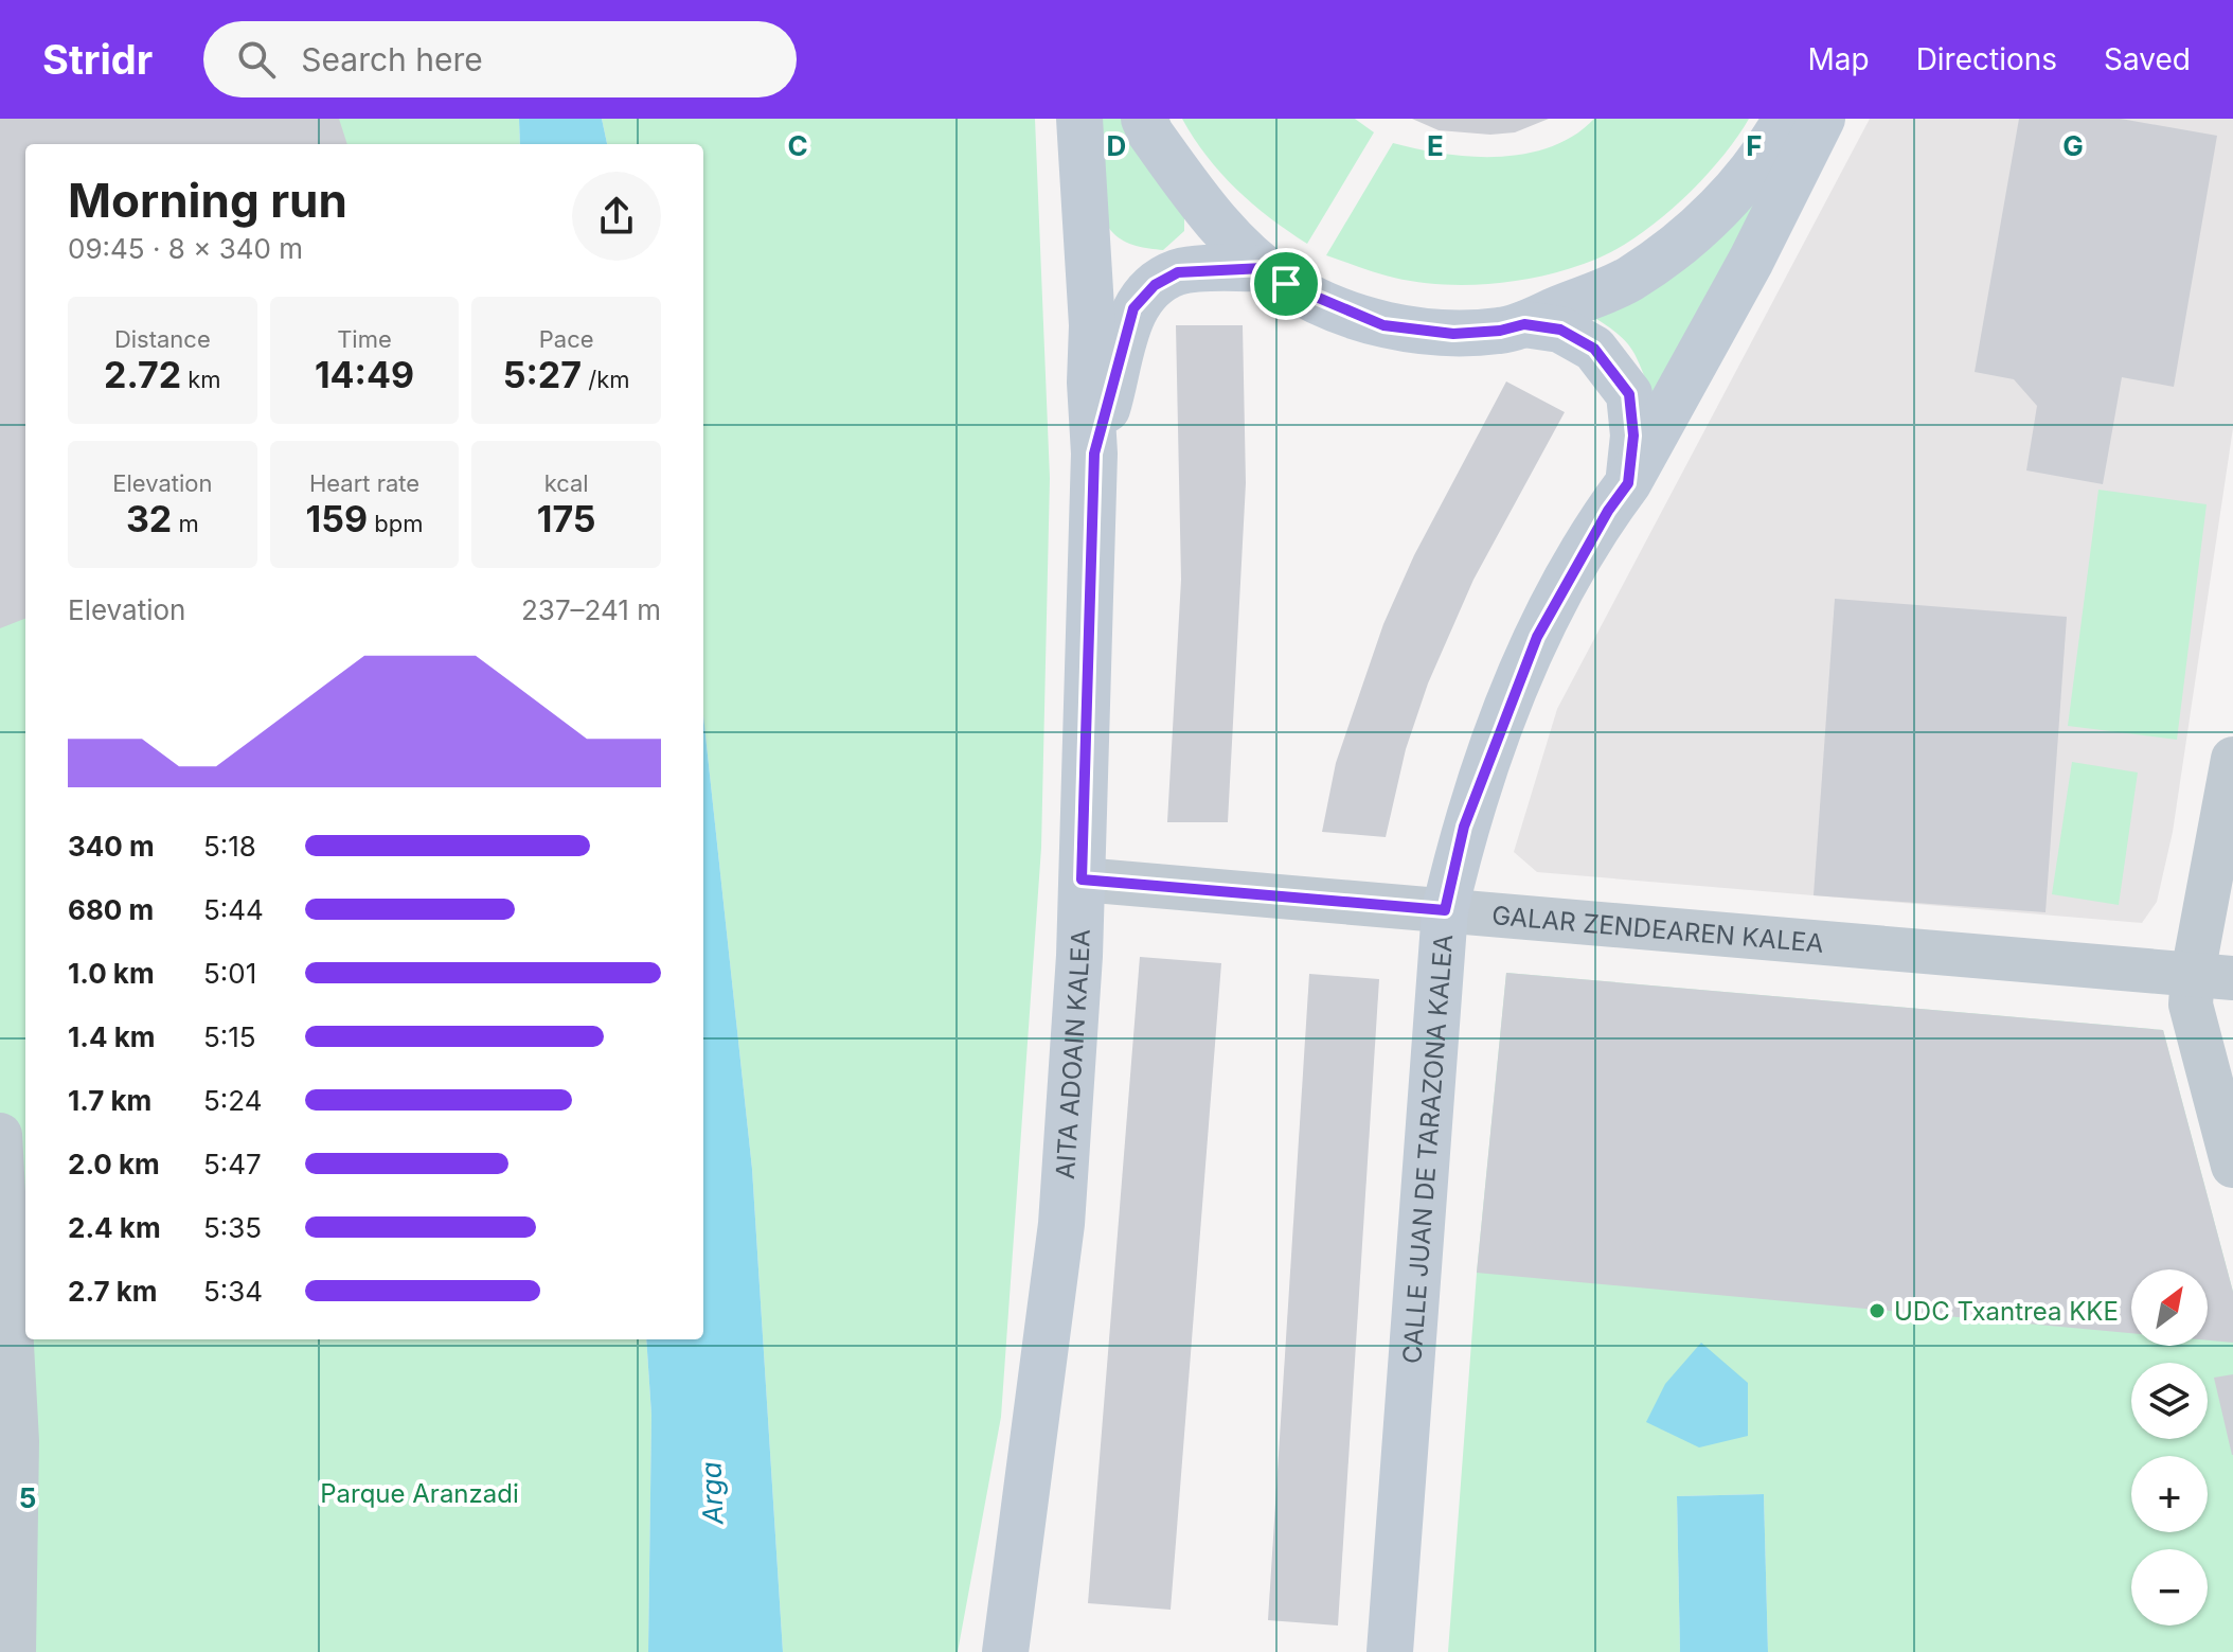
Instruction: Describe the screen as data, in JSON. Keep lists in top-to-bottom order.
{
  "streets": {
    "street": ["GALAR ZENDEAREN KALEA", "AITA ADOAIN KALEA", "CALLE JUAN DE TARAZONA KALEA"]
  },
  "crossings": [
    ["GALAR ZENDEAREN KALEA", "AITA ADOAIN KALEA"],
    ["GALAR ZENDEAREN KALEA", "CALLE JUAN DE TARAZONA KALEA"],
    ["AITA ADOAIN KALEA", "CALLE JUAN DE TARAZONA KALEA"]
  ],
  "water": ["Arga"],
  "parks": ["Parque Aranzadi"],
  "places": ["UDC Txantrea KKE"],
  "north": "top right",
  "page": {
    "header": "Stridr",
    "search": "Search here",
    "nav": ["Map", "Directions", "Saved"],
    "heading": ["Morning run", "09:45 · 8 × 340 m"],
    "stats": [
      ["Distance", "2.72 km"],
      ["Time", "14:49"],
      ["Pace", "5:27 /km"],
      ["Elevation", "32 m"],
      ["Heart rate", "159 bpm"],
      ["kcal", "175"]
    ],
    "chart": ["Elevation", "237–241 m"],
    "list": [
      {
        "name": "340 m",
        "note": "5:18"
      },
      {
        "name": "680 m",
        "note": "5:44"
      },
      {
        "name": "1.0 km",
        "note": "5:01"
      },
      {
        "name": "1.4 km",
        "note": "5:15"
      },
      {
        "name": "1.7 km",
        "note": "5:24"
      },
      {
        "name": "2.0 km",
        "note": "5:47"
      },
      {
        "name": "2.4 km",
        "note": "5:35"
      },
      {
        "name": "2.7 km",
        "note": "5:34"
      }
    ],
    "map_buttons": ["+", "−"]
  },
  "grid": {
    "columns": [
      "C",
      "D",
      "E",
      "F",
      "G"
    ],
    "rows": ["5"]
  }
}
